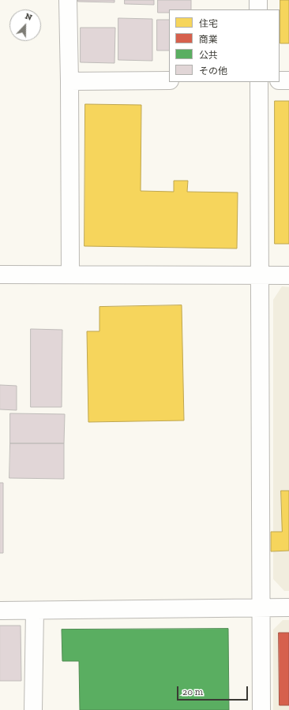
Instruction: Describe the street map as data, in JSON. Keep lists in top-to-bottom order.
{
  "legend": [
    "住宅",
    "商業",
    "公共",
    "その他"
  ],
  "scale_bar": "20 m",
  "north": "top"
}
